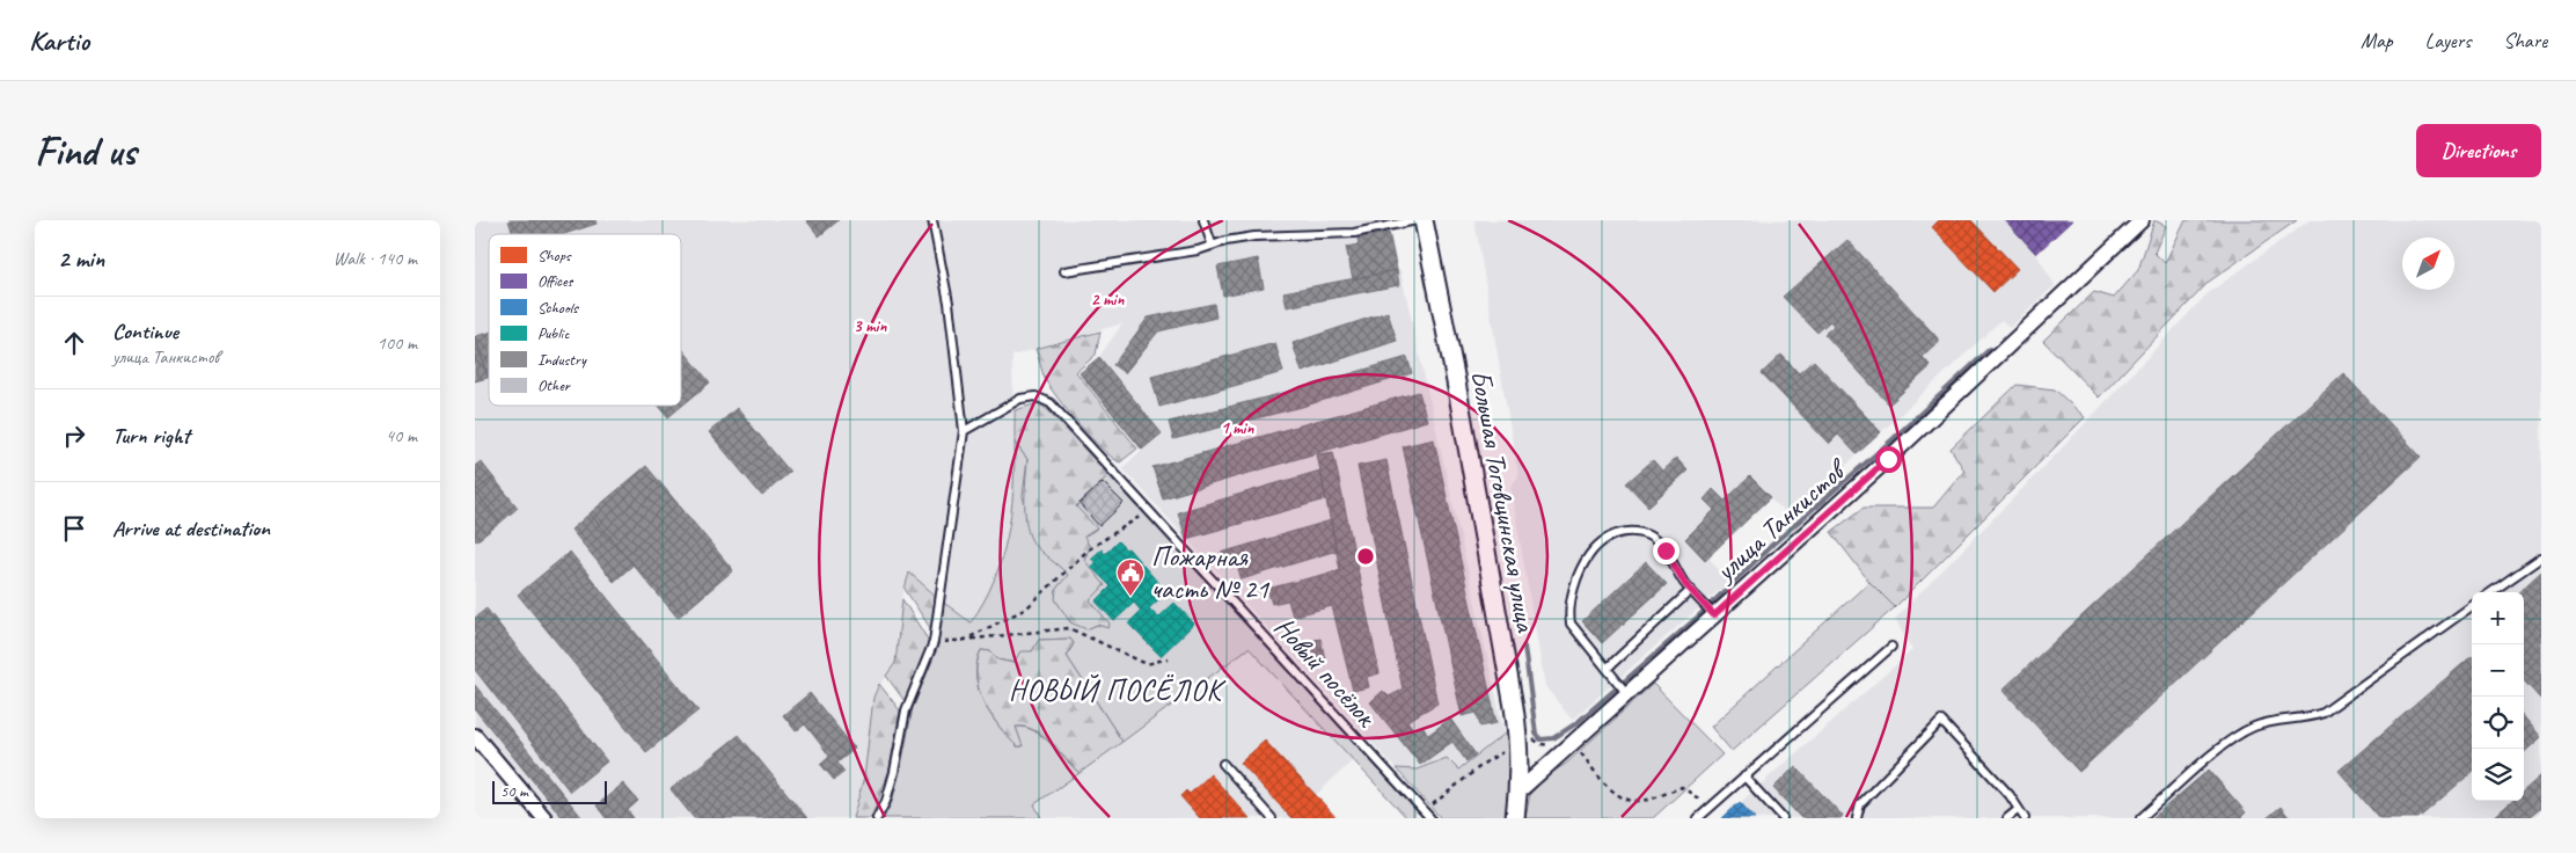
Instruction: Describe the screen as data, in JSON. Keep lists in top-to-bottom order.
{
  "streets": {
    "street": ["Большая Тоговщинская улица", "улица Танкистов"],
    "lane": ["Новый посёлок"]
  },
  "crossings": [
    ["Большая Тоговщинская улица", "улица Танкистов"]
  ],
  "districts": ["НОВЫЙ ПОСЁЛОК"],
  "places": {
    "public building": ["Пожарная часть № 21"]
  },
  "legend": [
    "Shops",
    "Offices",
    "Schools",
    "Public",
    "Industry",
    "Other"
  ],
  "scale_bar": "50 m",
  "north": "top right",
  "page": {
    "header": "Kartio",
    "nav": ["Map", "Layers", "Share"],
    "buttons": "Directions",
    "title": "Find us",
    "heading": ["2 min", "Walk · 140 m"],
    "list": [
      ["Continue", "улица Танкистов", "100 m"],
      ["Turn right", "40 m"],
      "Arrive at destination"
    ],
    "map_buttons": ["+", "−"],
    "scale": "50 m"
  },
  "rings": ["2 min", "3 min", "1 min"]
}
